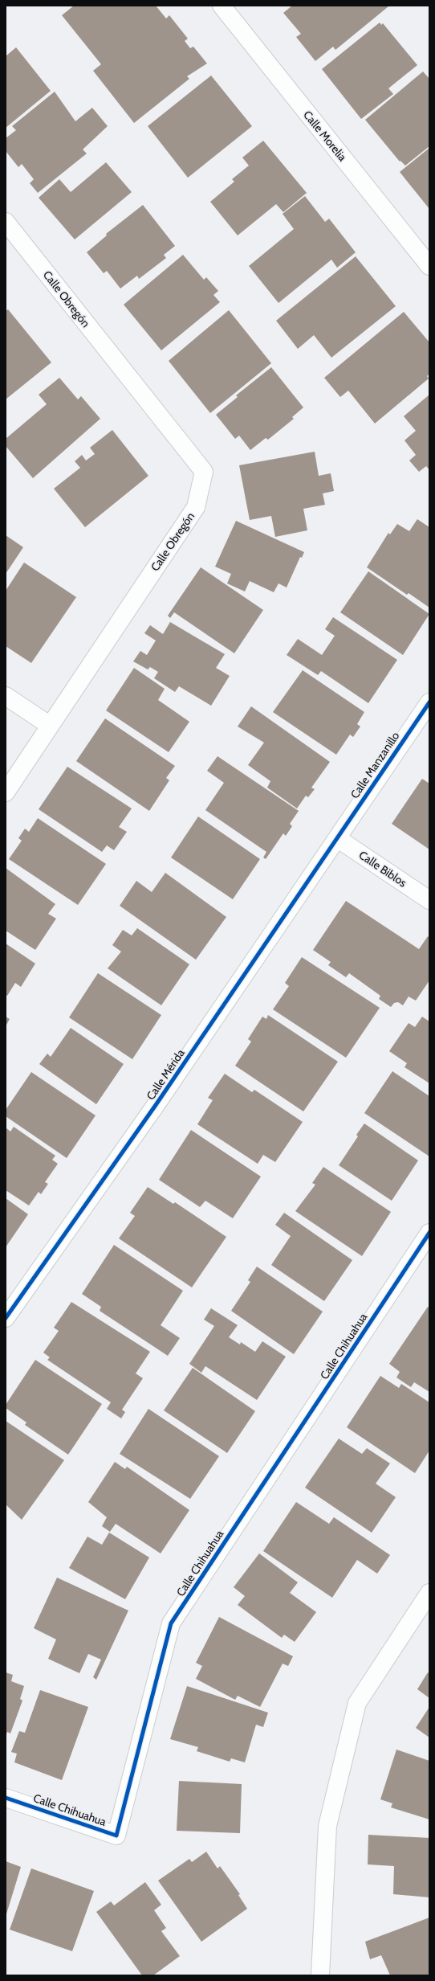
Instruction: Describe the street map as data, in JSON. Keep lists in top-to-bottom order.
{
  "streets": {
    "street": [
      "Calle Morelia",
      "Calle Obregón",
      "Calle Manzanillo",
      "Calle Biblos",
      "Calle Mérida",
      "Calle Chihuahua"
    ]
  },
  "crossings": [
    ["Calle Manzanillo", "Calle Biblos"],
    ["Calle Manzanillo", "Calle Mérida"],
    ["Calle Biblos", "Calle Mérida"]
  ]
}
